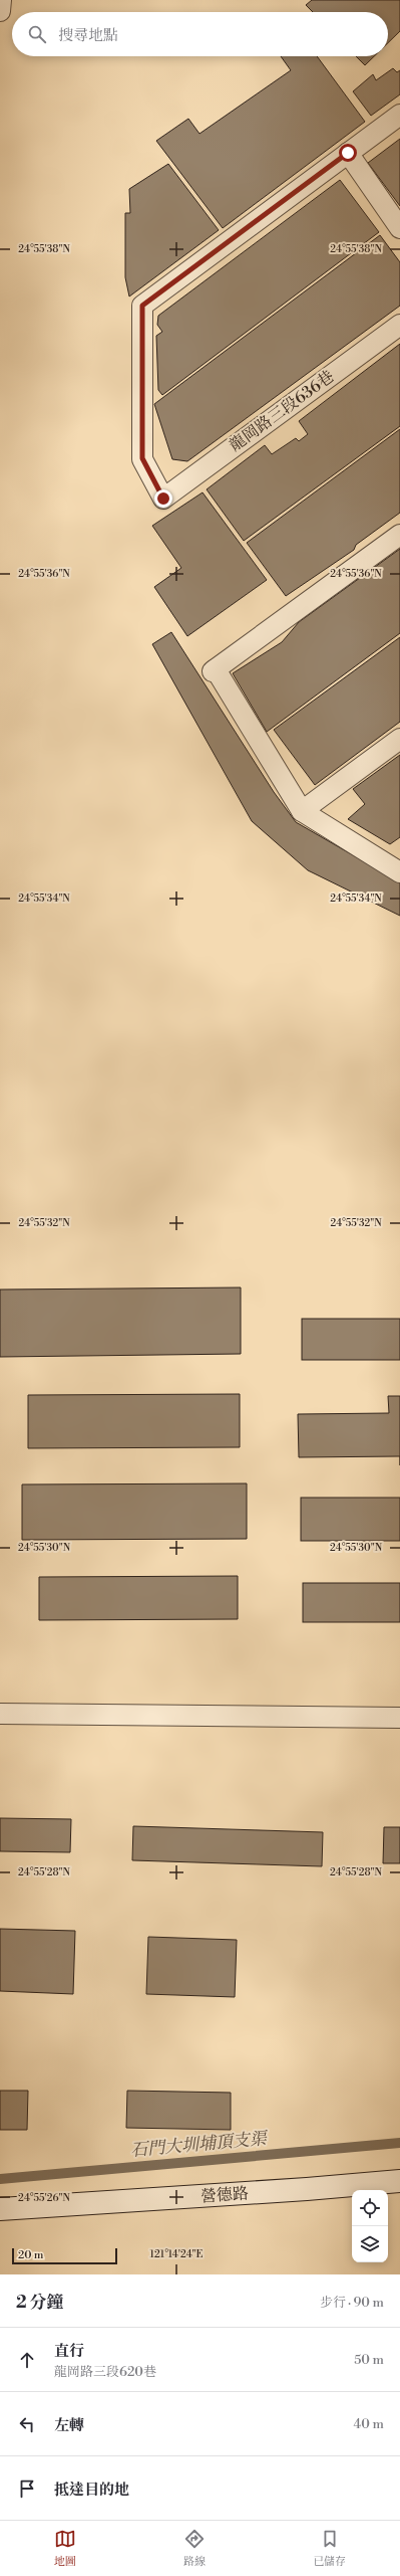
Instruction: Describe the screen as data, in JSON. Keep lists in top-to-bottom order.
{
  "streets": {
    "street": ["營德路"],
    "lane": ["龍岡路三段636巷"]
  },
  "water": ["石門大圳埔頂支渠"],
  "scale_bar": "20 m",
  "page": {
    "search": "搜尋地點",
    "scale": "20 m",
    "heading": ["2 分鐘", "步行 · 90 m"],
    "list": [
      ["直行", "龍岡路三段620巷", "50 m"],
      ["左轉", "40 m"],
      "抵達目的地"
    ],
    "nav": ["地圖", "路線", "已儲存"]
  },
  "coordinates": [
    "24°55'38\"N",
    "24°55'36\"N",
    "24°55'34\"N",
    "24°55'32\"N",
    "24°55'30\"N",
    "24°55'28\"N",
    "24°55'26\"N",
    "121°14'24\"E"
  ]
}
